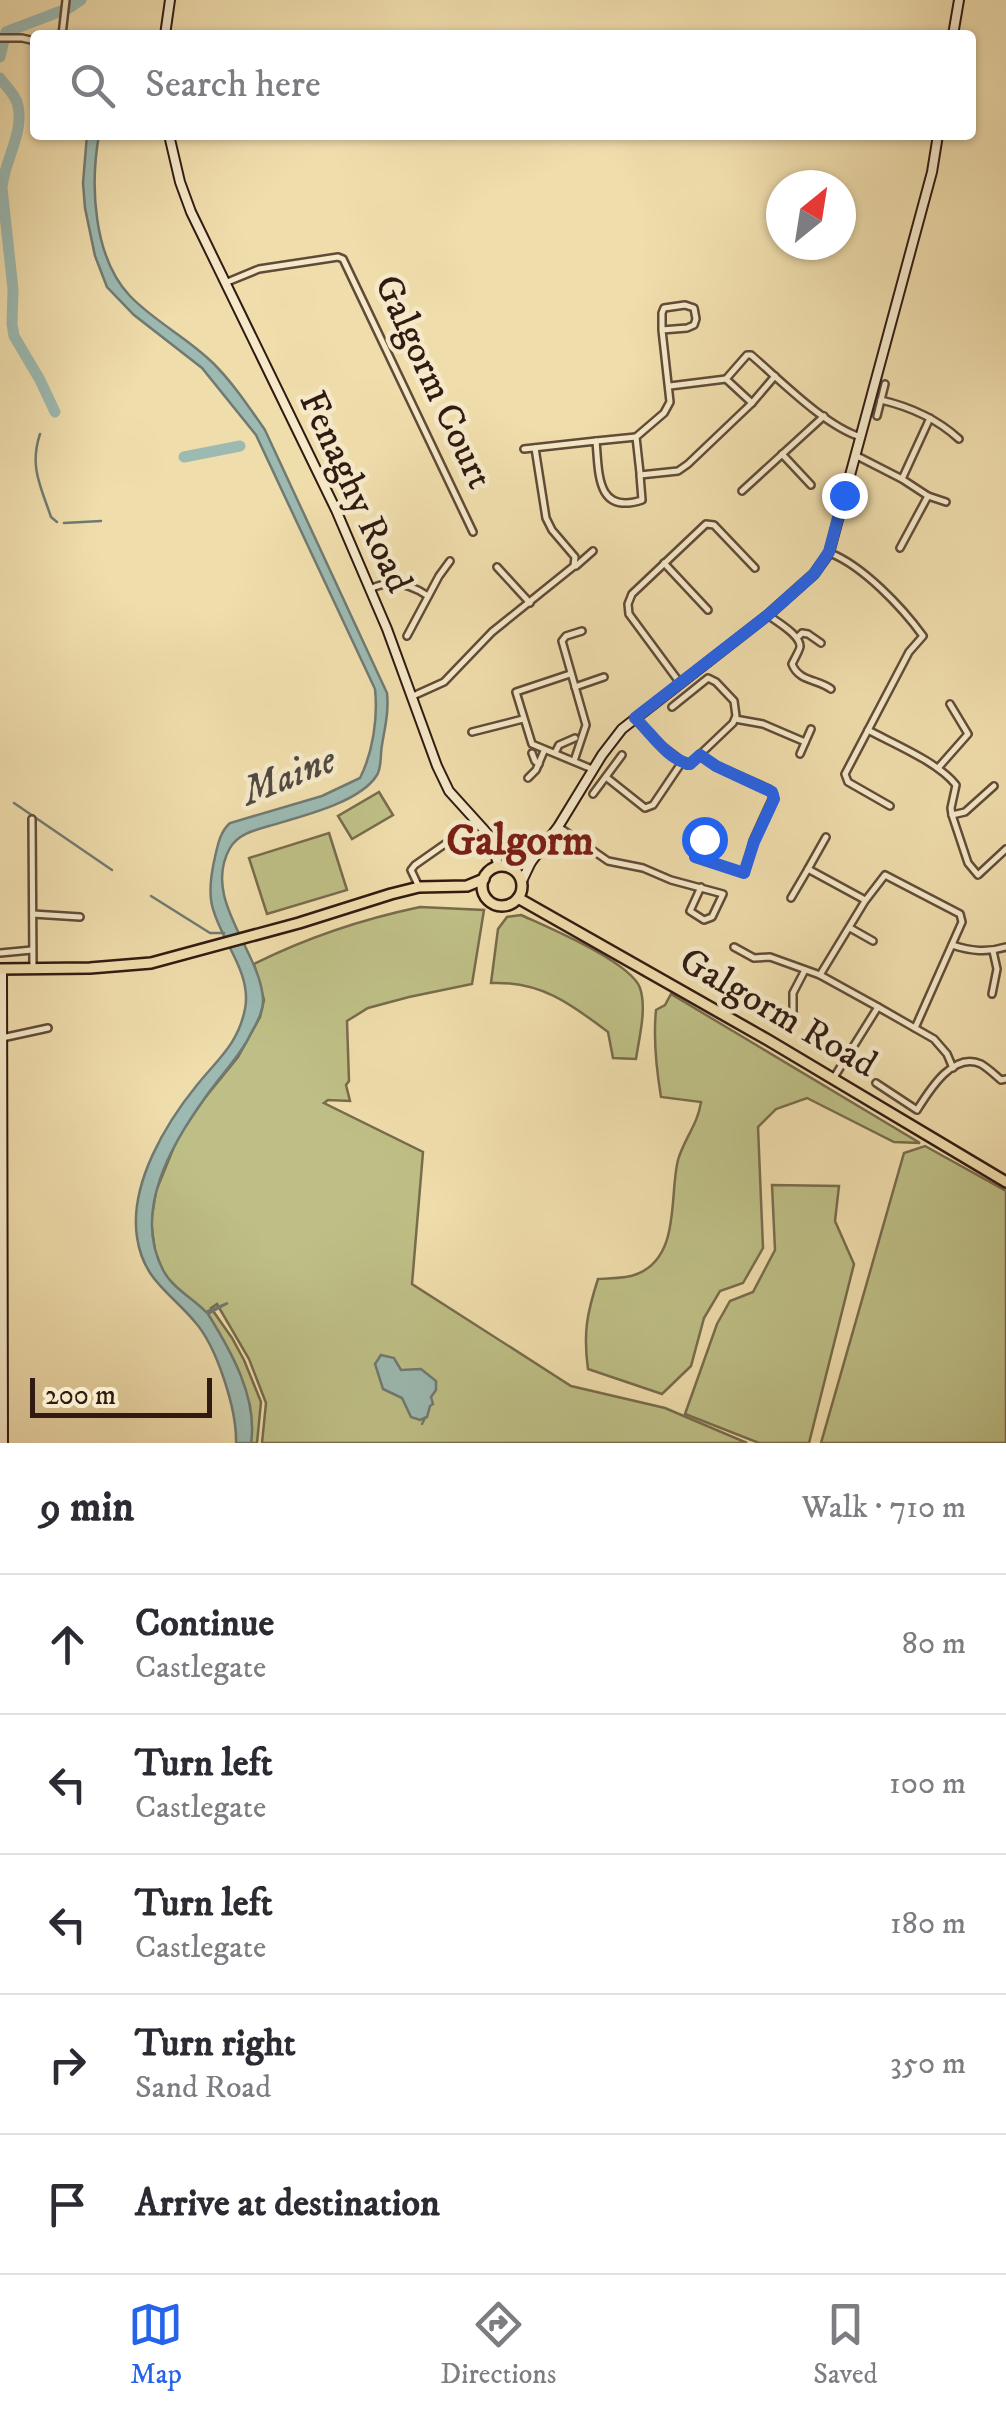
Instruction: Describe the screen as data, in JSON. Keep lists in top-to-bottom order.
{
  "streets": {
    "main road": ["Galgorm Road"],
    "street": ["Galgorm Court", "Fenaghy Road"]
  },
  "crossings": [
    ["Galgorm Court", "Fenaghy Road"],
    ["Fenaghy Road", "Galgorm Road"]
  ],
  "districts": ["Galgorm"],
  "water": ["Maine"],
  "scale_bar": "200 m",
  "north": "top right",
  "page": {
    "search": "Search here",
    "scale": "200 m",
    "heading": ["9 min", "Walk · 710 m"],
    "list": [
      ["Continue", "Castlegate", "80 m"],
      ["Turn left", "Castlegate", "100 m"],
      ["Turn left", "Castlegate", "180 m"],
      ["Turn right", "Sand Road", "350 m"],
      "Arrive at destination"
    ],
    "nav": ["Map", "Directions", "Saved"]
  }
}
